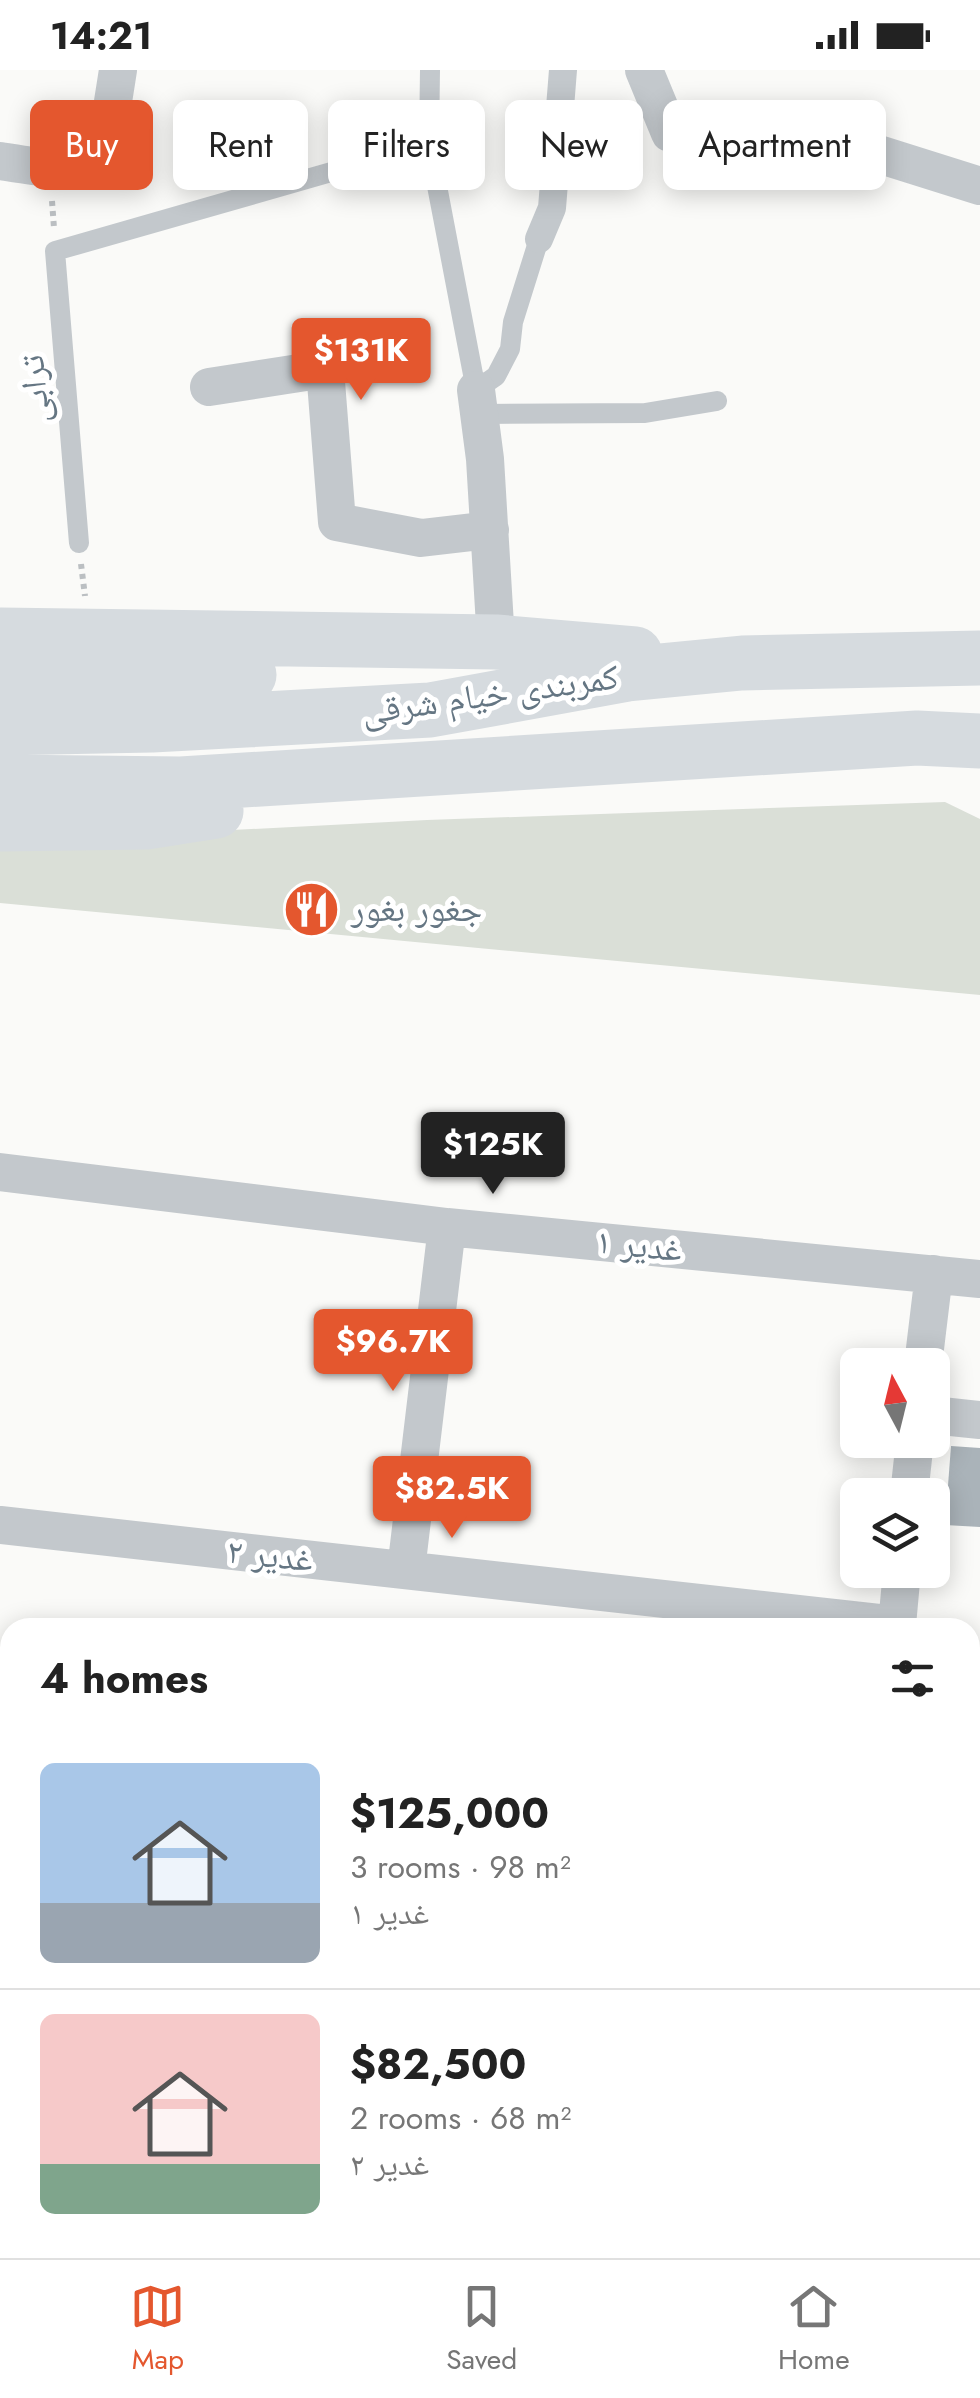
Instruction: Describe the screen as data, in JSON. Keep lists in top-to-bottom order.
{
  "streets": {
    "highway": ["کمربندی خیام شرقی"],
    "street": ["غدیر ۱", "غدیر ۲"],
    "lane": ["ترابی"]
  },
  "places": {
    "restaurant": ["جغور بغور"]
  },
  "north": "top",
  "page": {
    "status": "14:21",
    "chip": [
      "Buy",
      "Rent",
      "Filters",
      "New",
      "Apartment"
    ],
    "price": [
      "$131K",
      "$125K",
      "$96.7K",
      "$82.5K"
    ],
    "heading": "4 homes",
    "list": [
      {
        "name": "$125,000",
        "note": "3 rooms · 98 m² · غدیر ۱"
      },
      {
        "name": "$82,500",
        "note": "2 rooms · 68 m² · غدیر ۲"
      }
    ],
    "tabs": ["Map", "Saved", "Home"]
  }
}
